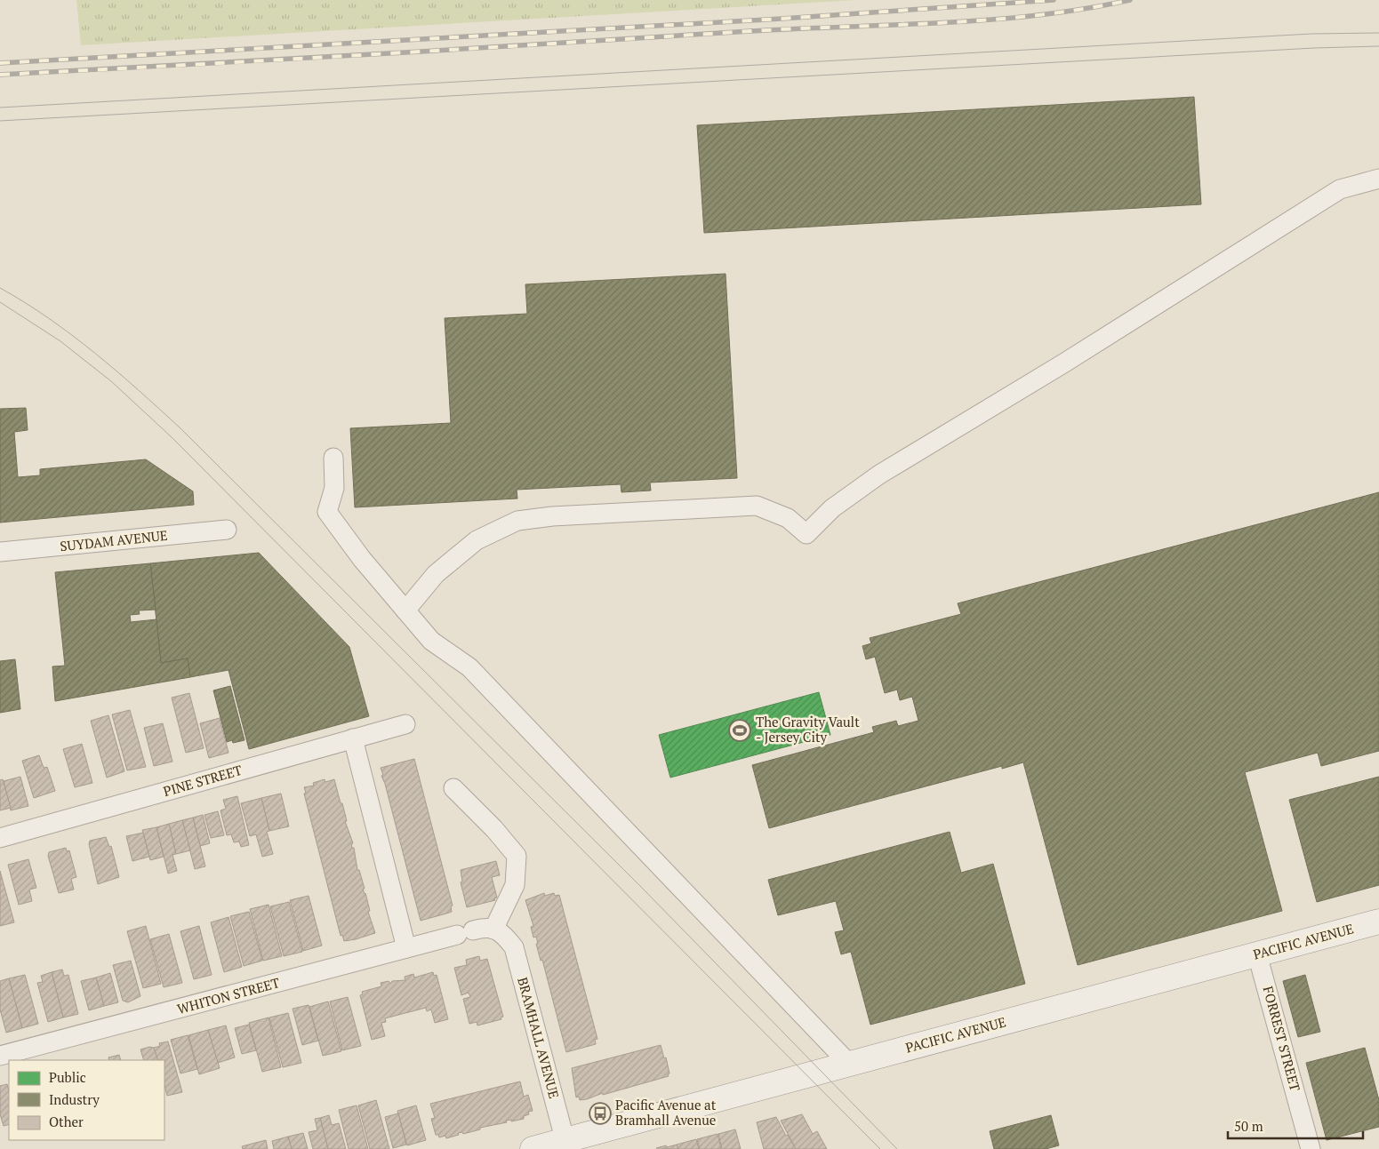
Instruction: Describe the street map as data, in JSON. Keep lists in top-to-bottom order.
{
  "streets": {
    "street": [
      "SUYDAM AVENUE",
      "PINE STREET",
      "PACIFIC AVENUE",
      "WHITON STREET",
      "BRAMHALL AVENUE",
      "FORREST STREET"
    ]
  },
  "crossings": [
    ["PACIFIC AVENUE", "BRAMHALL AVENUE"],
    ["PACIFIC AVENUE", "FORREST STREET"],
    ["WHITON STREET", "BRAMHALL AVENUE"]
  ],
  "places": {
    "sports": ["The Gravity Vault - Jersey City"],
    "bus stop": ["Pacific Avenue at Bramhall Avenue"]
  },
  "legend": ["Public", "Industry", "Other"],
  "scale_bar": "50 m"
}
